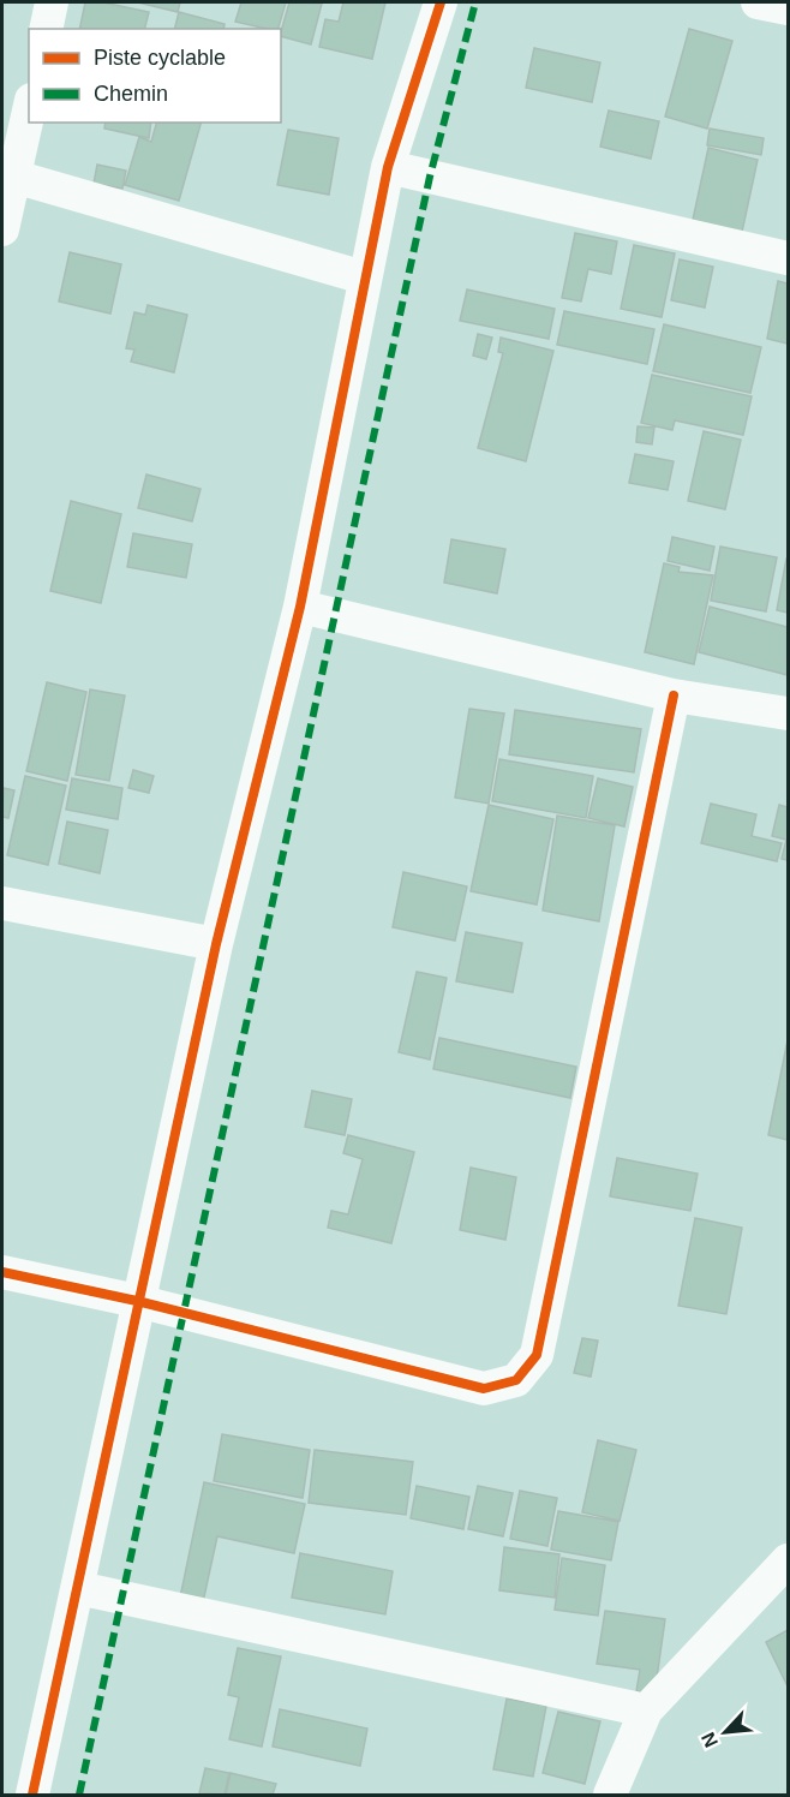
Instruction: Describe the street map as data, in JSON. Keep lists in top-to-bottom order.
{
  "legend": ["Piste cyclable", "Chemin"],
  "north": "bottom left"
}
